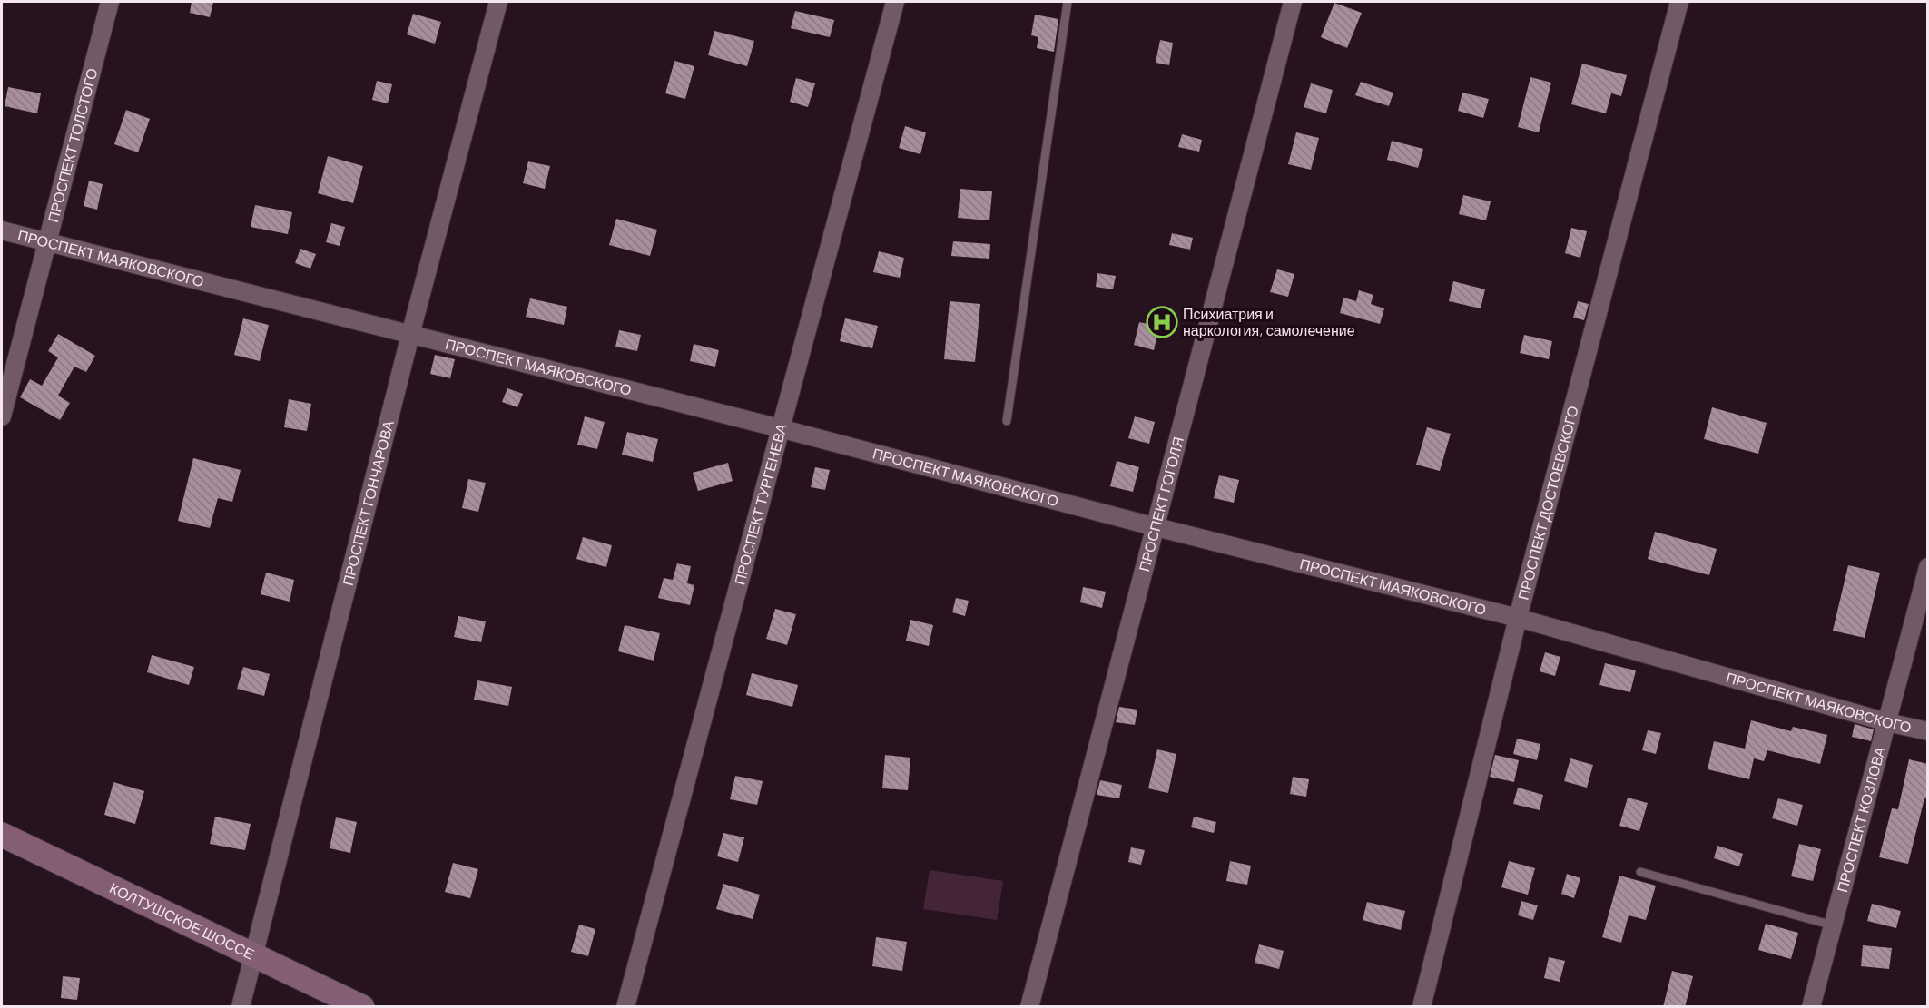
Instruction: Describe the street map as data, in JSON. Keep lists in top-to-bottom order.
{
  "streets": {
    "main road": ["КОЛТУШСКОЕ ШОССЕ"],
    "street": [
      "ПРОСПЕКТ ТОЛСТОГО",
      "ПРОСПЕКТ МАЯКОВСКОГО",
      "ПРОСПЕКТ ГОНЧАРОВА",
      "ПРОСПЕКТ ТУРГЕНЕВА",
      "ПРОСПЕКТ ДОСТОЕВСКОГО",
      "ПРОСПЕКТ ГОГОЛЯ",
      "ПРОСПЕКТ КОЗЛОВА"
    ]
  },
  "crossings": [
    ["ПРОСПЕКТ ТОЛСТОГО", "ПРОСПЕКТ МАЯКОВСКОГО"],
    ["ПРОСПЕКТ МАЯКОВСКОГО", "ПРОСПЕКТ ГОНЧАРОВА"],
    ["ПРОСПЕКТ МАЯКОВСКОГО", "ПРОСПЕКТ ТУРГЕНЕВА"],
    ["ПРОСПЕКТ МАЯКОВСКОГО", "ПРОСПЕКТ ДОСТОЕВСКОГО"],
    ["ПРОСПЕКТ МАЯКОВСКОГО", "ПРОСПЕКТ ГОГОЛЯ"],
    ["ПРОСПЕКТ МАЯКОВСКОГО", "ПРОСПЕКТ КОЗЛОВА"],
    ["ПРОСПЕКТ ГОНЧАРОВА", "КОЛТУШСКОЕ ШОССЕ"]
  ],
  "places": {
    "hospital": ["Психиатрия и наркология, самолечение"]
  }
}
